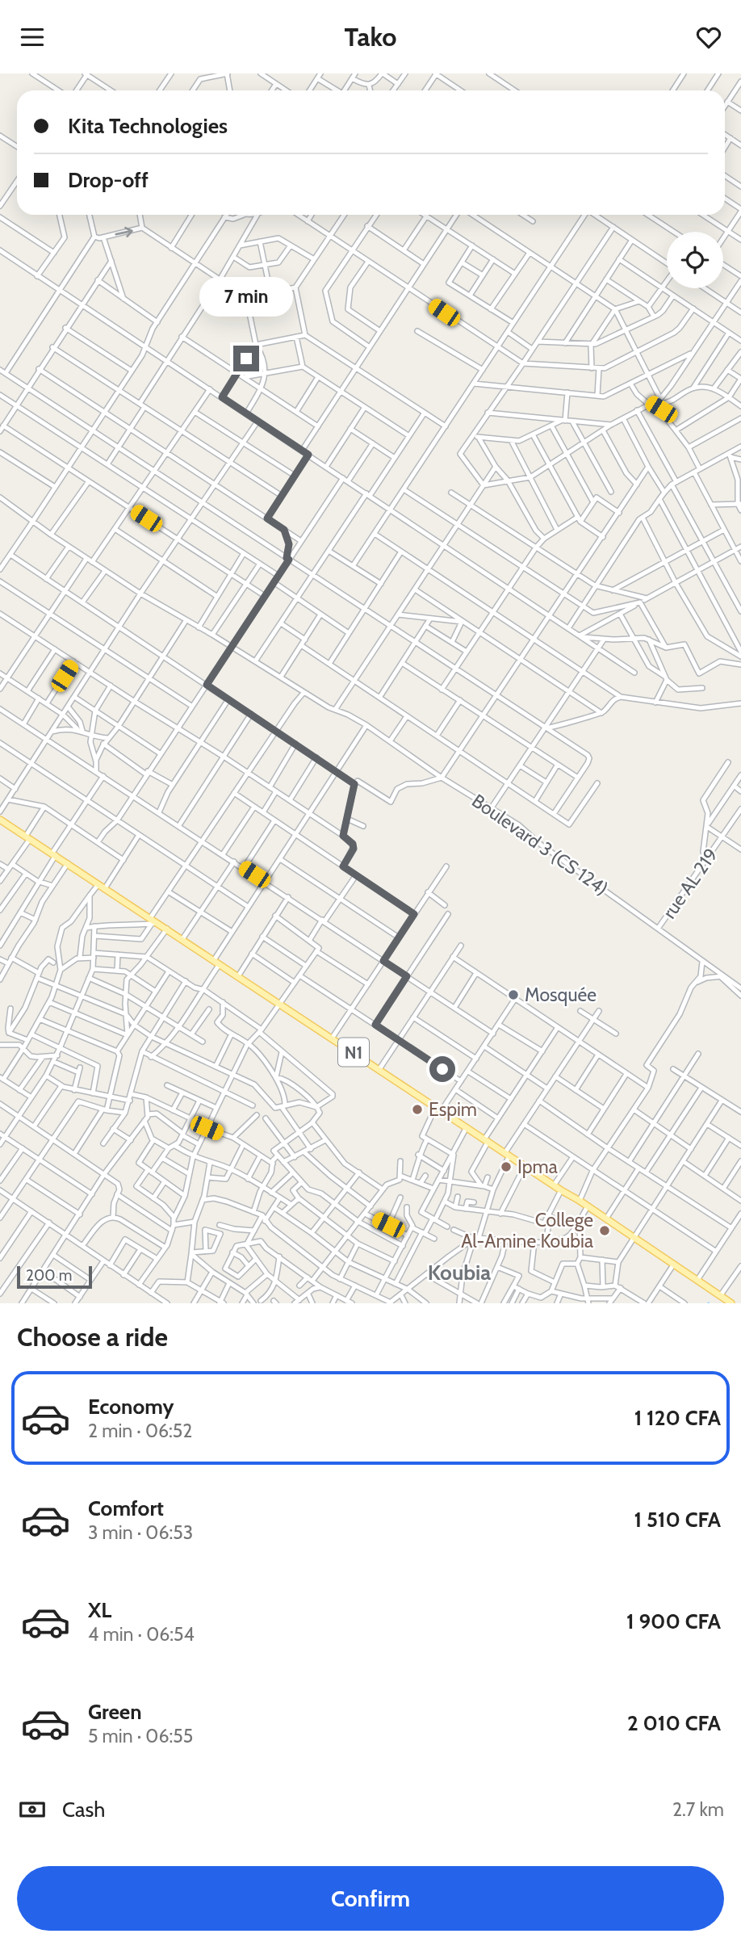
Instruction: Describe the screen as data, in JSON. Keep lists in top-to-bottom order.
{
  "streets": {
    "main road": ["N1"],
    "street": ["Boulevard 3 (CS 124)", "rue AL 219"]
  },
  "crossings": [
    ["Boulevard 3 (CS 124)", "rue AL 219"]
  ],
  "districts": ["Koubia"],
  "places": [
    "Mosquée",
    "Espim",
    "Ipma",
    "College Al-Amine Koubia"
  ],
  "scale_bar": "200 m",
  "page": {
    "header": "Tako",
    "banner": ["Kita Technologies", "Drop-off"],
    "bubble": "7 min",
    "scale": "200 m",
    "heading": "Choose a ride",
    "list": [
      {
        "name": "Economy",
        "note": "2 min · 06:52",
        "value": "1 120 CFA"
      },
      {
        "name": "Comfort",
        "note": "3 min · 06:53",
        "value": "1 510 CFA"
      },
      {
        "name": "XL",
        "note": "4 min · 06:54",
        "value": "1 900 CFA"
      },
      {
        "name": "Green",
        "note": "5 min · 06:55",
        "value": "2 010 CFA"
      }
    ],
    "pay": ["Cash", "2.7 km"],
    "buttons": "Confirm"
  }
}
